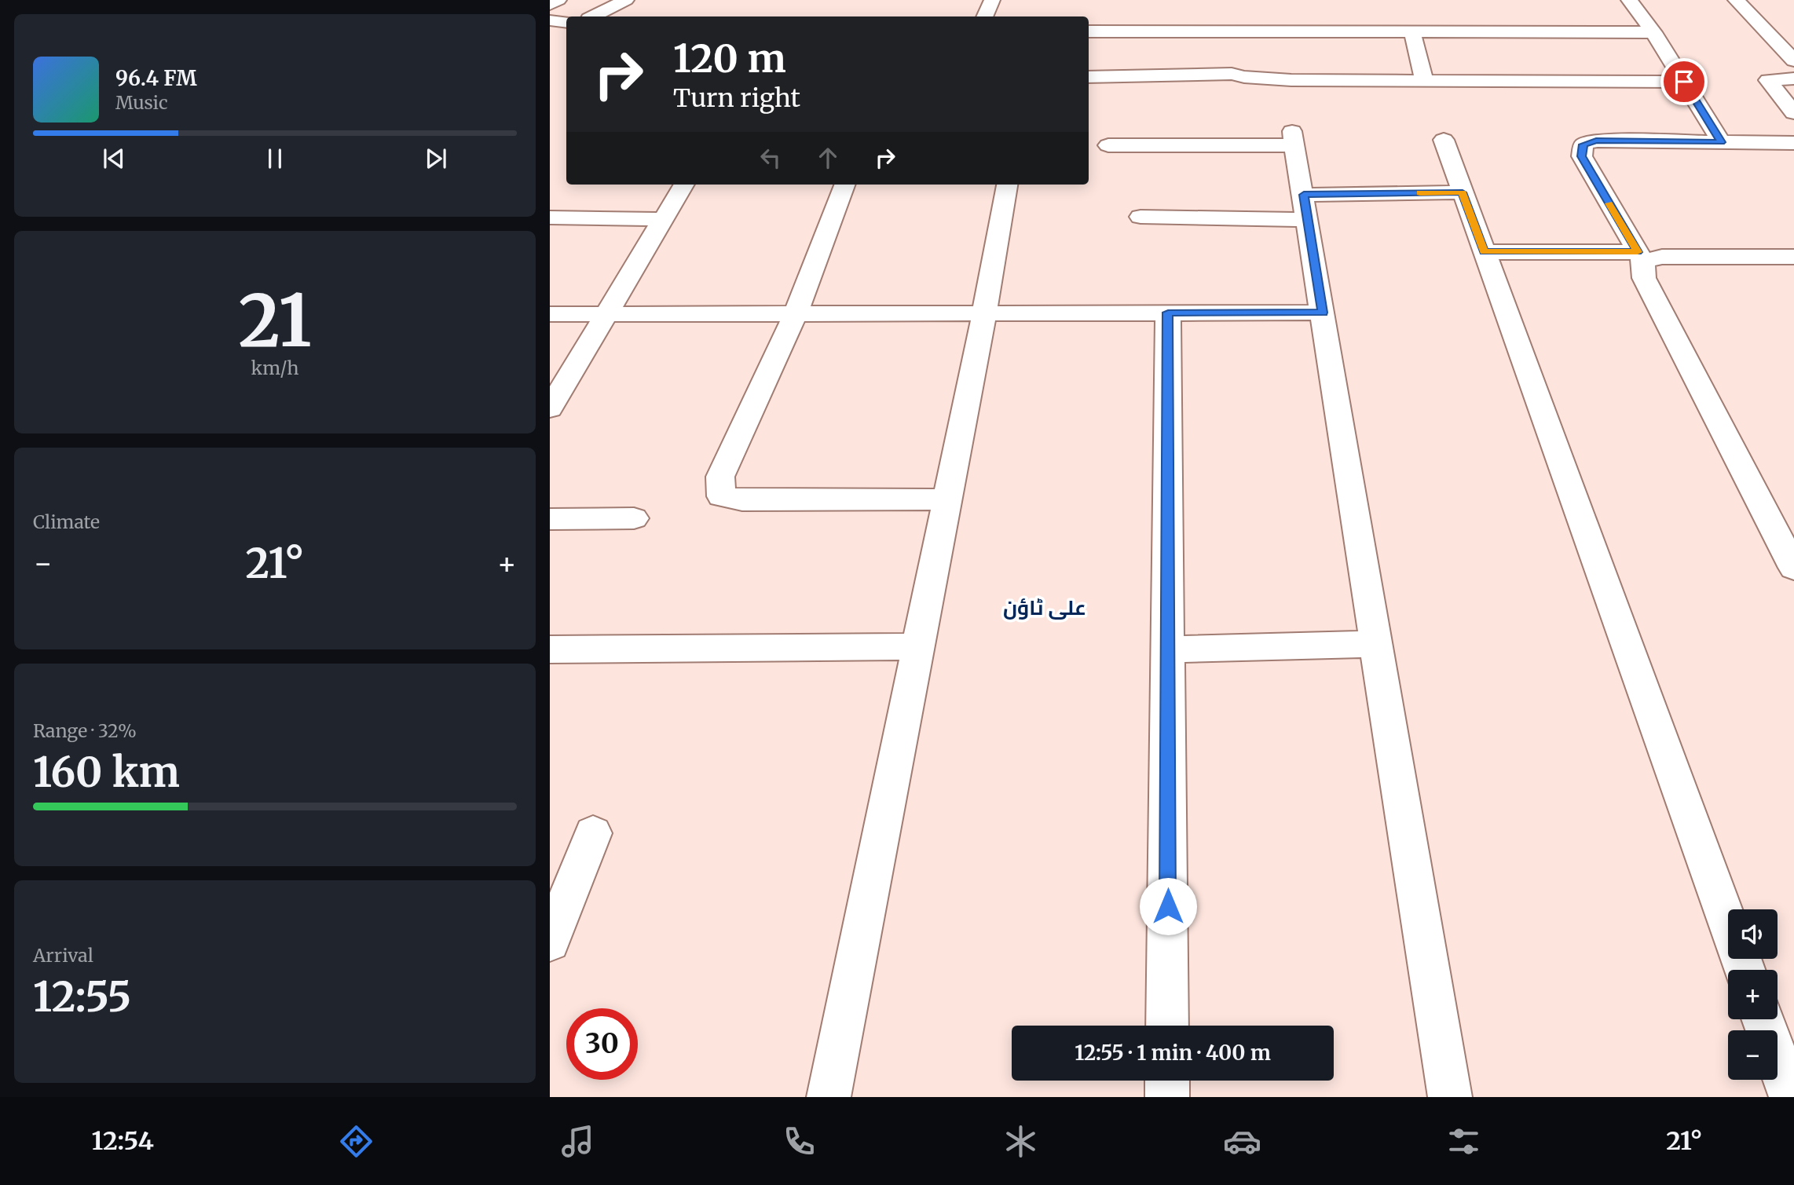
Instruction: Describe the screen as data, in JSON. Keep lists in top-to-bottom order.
{
  "districts": ["علی ٹاؤن"],
  "page": {
    "turn": ["120 m", "Turn right"],
    "song": ["96.4 FM", "Music"],
    "tile": [
      ["21", "km/h"],
      "Climate",
      ["Range · 32%", "160 km"],
      ["Arrival", "12:55"]
    ],
    "heat": ["−", "21°", "+"],
    "map_buttons": ["+", "−"],
    "limit": "30",
    "trip": "12:55 · 1 min · 400 m",
    "tabs": ["12:54", "21°"]
  }
}
